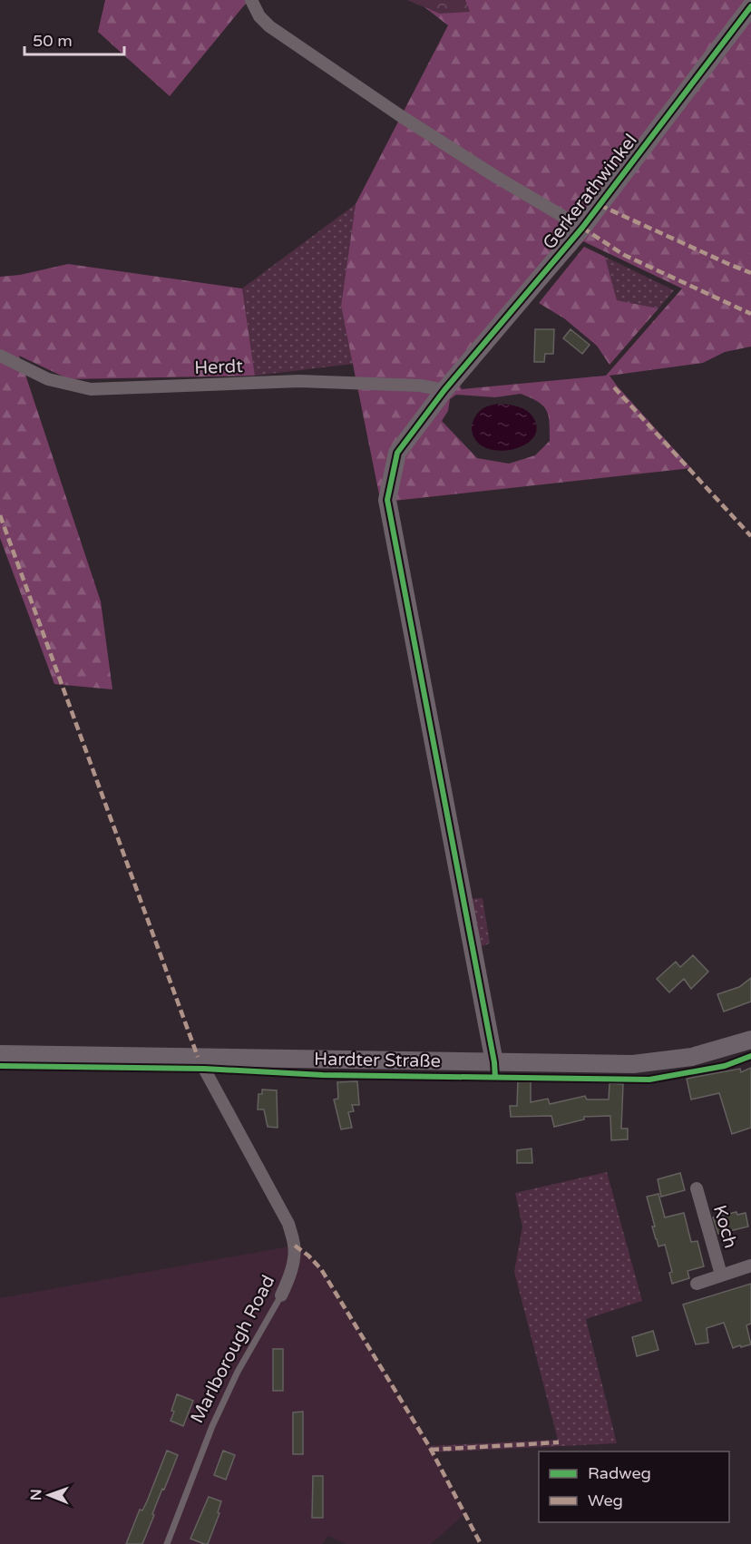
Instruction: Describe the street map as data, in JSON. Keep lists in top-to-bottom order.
{
  "streets": {
    "street": [
      "Gerkerathwinkel",
      "Herdt",
      "Hardter Straße",
      "Koch",
      "Marlborough Road"
    ]
  },
  "crossings": [
    ["Gerkerathwinkel", "Herdt"],
    ["Gerkerathwinkel", "Hardter Straße"],
    ["Hardter Straße", "Marlborough Road"]
  ],
  "legend": ["Radweg", "Weg"],
  "scale_bar": "50 m",
  "north": "left"
}
